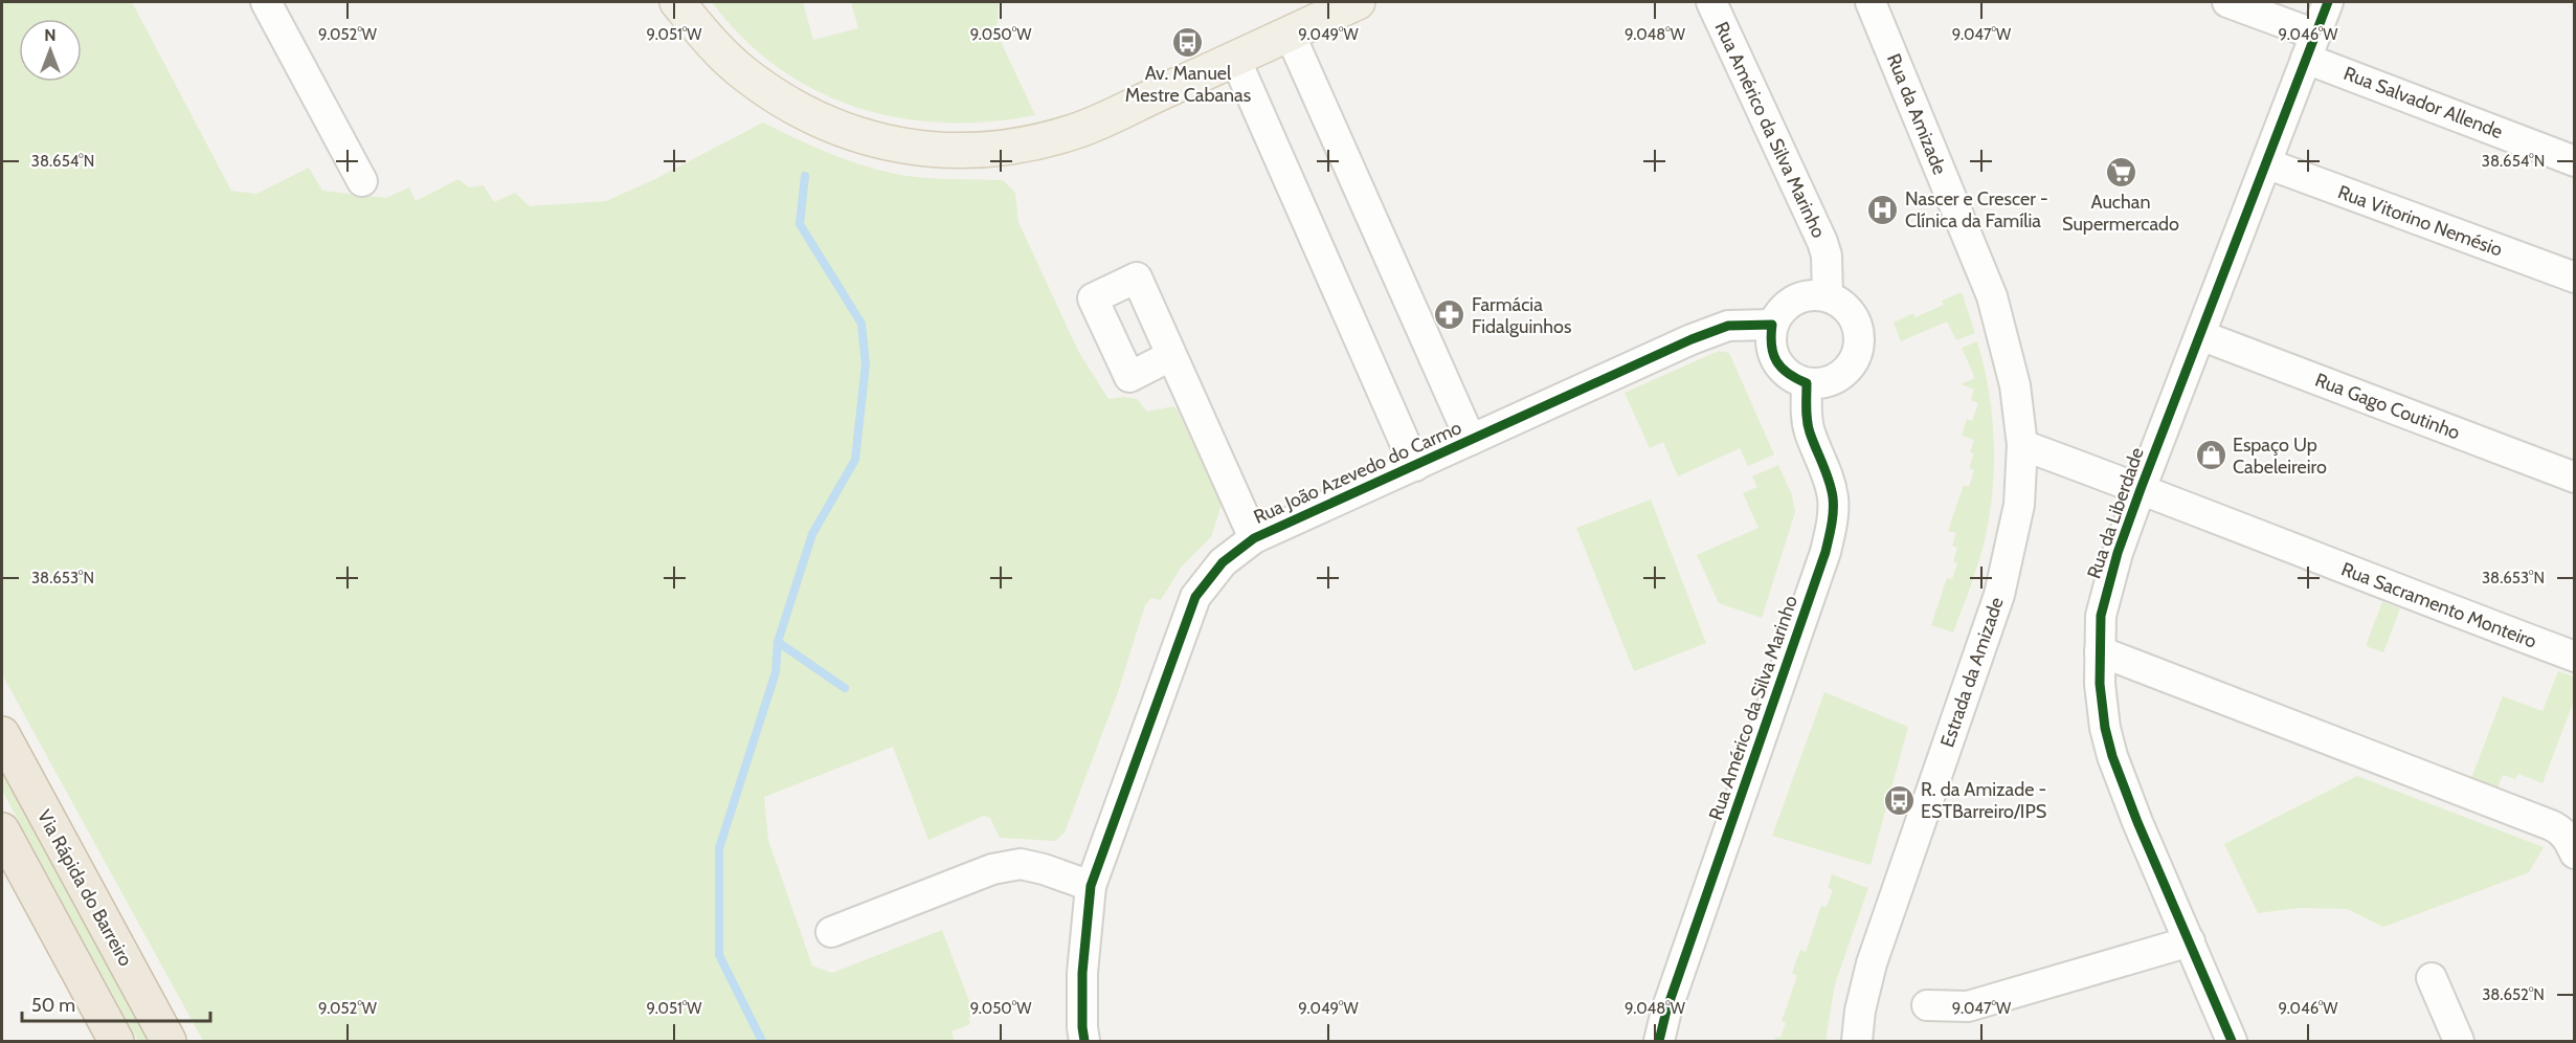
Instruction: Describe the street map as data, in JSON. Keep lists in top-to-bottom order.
{
  "streets": {
    "highway": ["Via Rápida do Barreiro"],
    "street": [
      "Rua Salvador Allende",
      "Rua da Amizade",
      "Rua Américo da Silva Marinho",
      "Rua Vitorino Nemésio",
      "Rua Gago Coutinho",
      "Rua João Azevedo do Carmo",
      "Rua da Liberdade",
      "Rua Sacramento Monteiro",
      "Estrada da Amizade"
    ]
  },
  "crossings": [
    ["Rua Salvador Allende", "Rua da Liberdade"],
    ["Rua da Amizade", "Estrada da Amizade"],
    ["Rua Américo da Silva Marinho", "Rua João Azevedo do Carmo"],
    ["Rua Vitorino Nemésio", "Rua da Liberdade"],
    ["Rua Gago Coutinho", "Rua da Liberdade"],
    ["Rua da Liberdade", "Rua Sacramento Monteiro"],
    ["Rua Sacramento Monteiro", "Estrada da Amizade"]
  ],
  "places": {
    "bus stop": ["Av. Manuel Mestre Cabanas", "R. da Amizade - ESTBarreiro/IPS"],
    "supermarket": ["Auchan Supermercado"],
    "hospital": ["Nascer e Crescer - Clínica da Família"],
    "pharmacy": ["Farmácia Fidalguinhos"],
    "shop": ["Espaço Up Cabeleireiro"]
  },
  "scale_bar": "50 m",
  "north": "top",
  "coordinates": [
    "9.052°W",
    "9.051°W",
    "9.050°W",
    "9.049°W",
    "9.048°W",
    "9.047°W",
    "9.046°W",
    "38.654°N",
    "38.653°N",
    "38.652°N"
  ]
}
